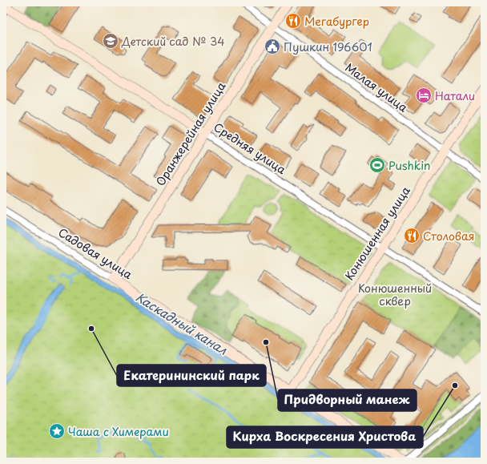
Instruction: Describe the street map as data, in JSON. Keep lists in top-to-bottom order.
{
  "streets": {
    "main road": [
      "Оранжерейная улица",
      "Средняя улица",
      "Конюшенная улица",
      "Садовая улица"
    ],
    "street": ["Малая улица"]
  },
  "crossings": [
    ["Малая улица", "Оранжерейная улица"],
    ["Малая улица", "Конюшенная улица"],
    ["Оранжерейная улица", "Средняя улица"],
    ["Оранжерейная улица", "Садовая улица"],
    ["Средняя улица", "Конюшенная улица"],
    ["Конюшенная улица", "Садовая улица"]
  ],
  "water": ["Каскадный канал"],
  "parks": ["Конюшенный сквер"],
  "places": {
    "restaurant": ["Мегабургер", "Столовая"],
    "school or university": ["Детский сад № 34"],
    "public building": ["Пушкин 196601"],
    "hotel": ["Натали"],
    "sports": ["Pushkin"],
    "other": ["Екатерининский парк", "Придворный манеж", "Кирха Воскресения Христова"],
    "place": ["Чаша с Химерами"]
  }
}
